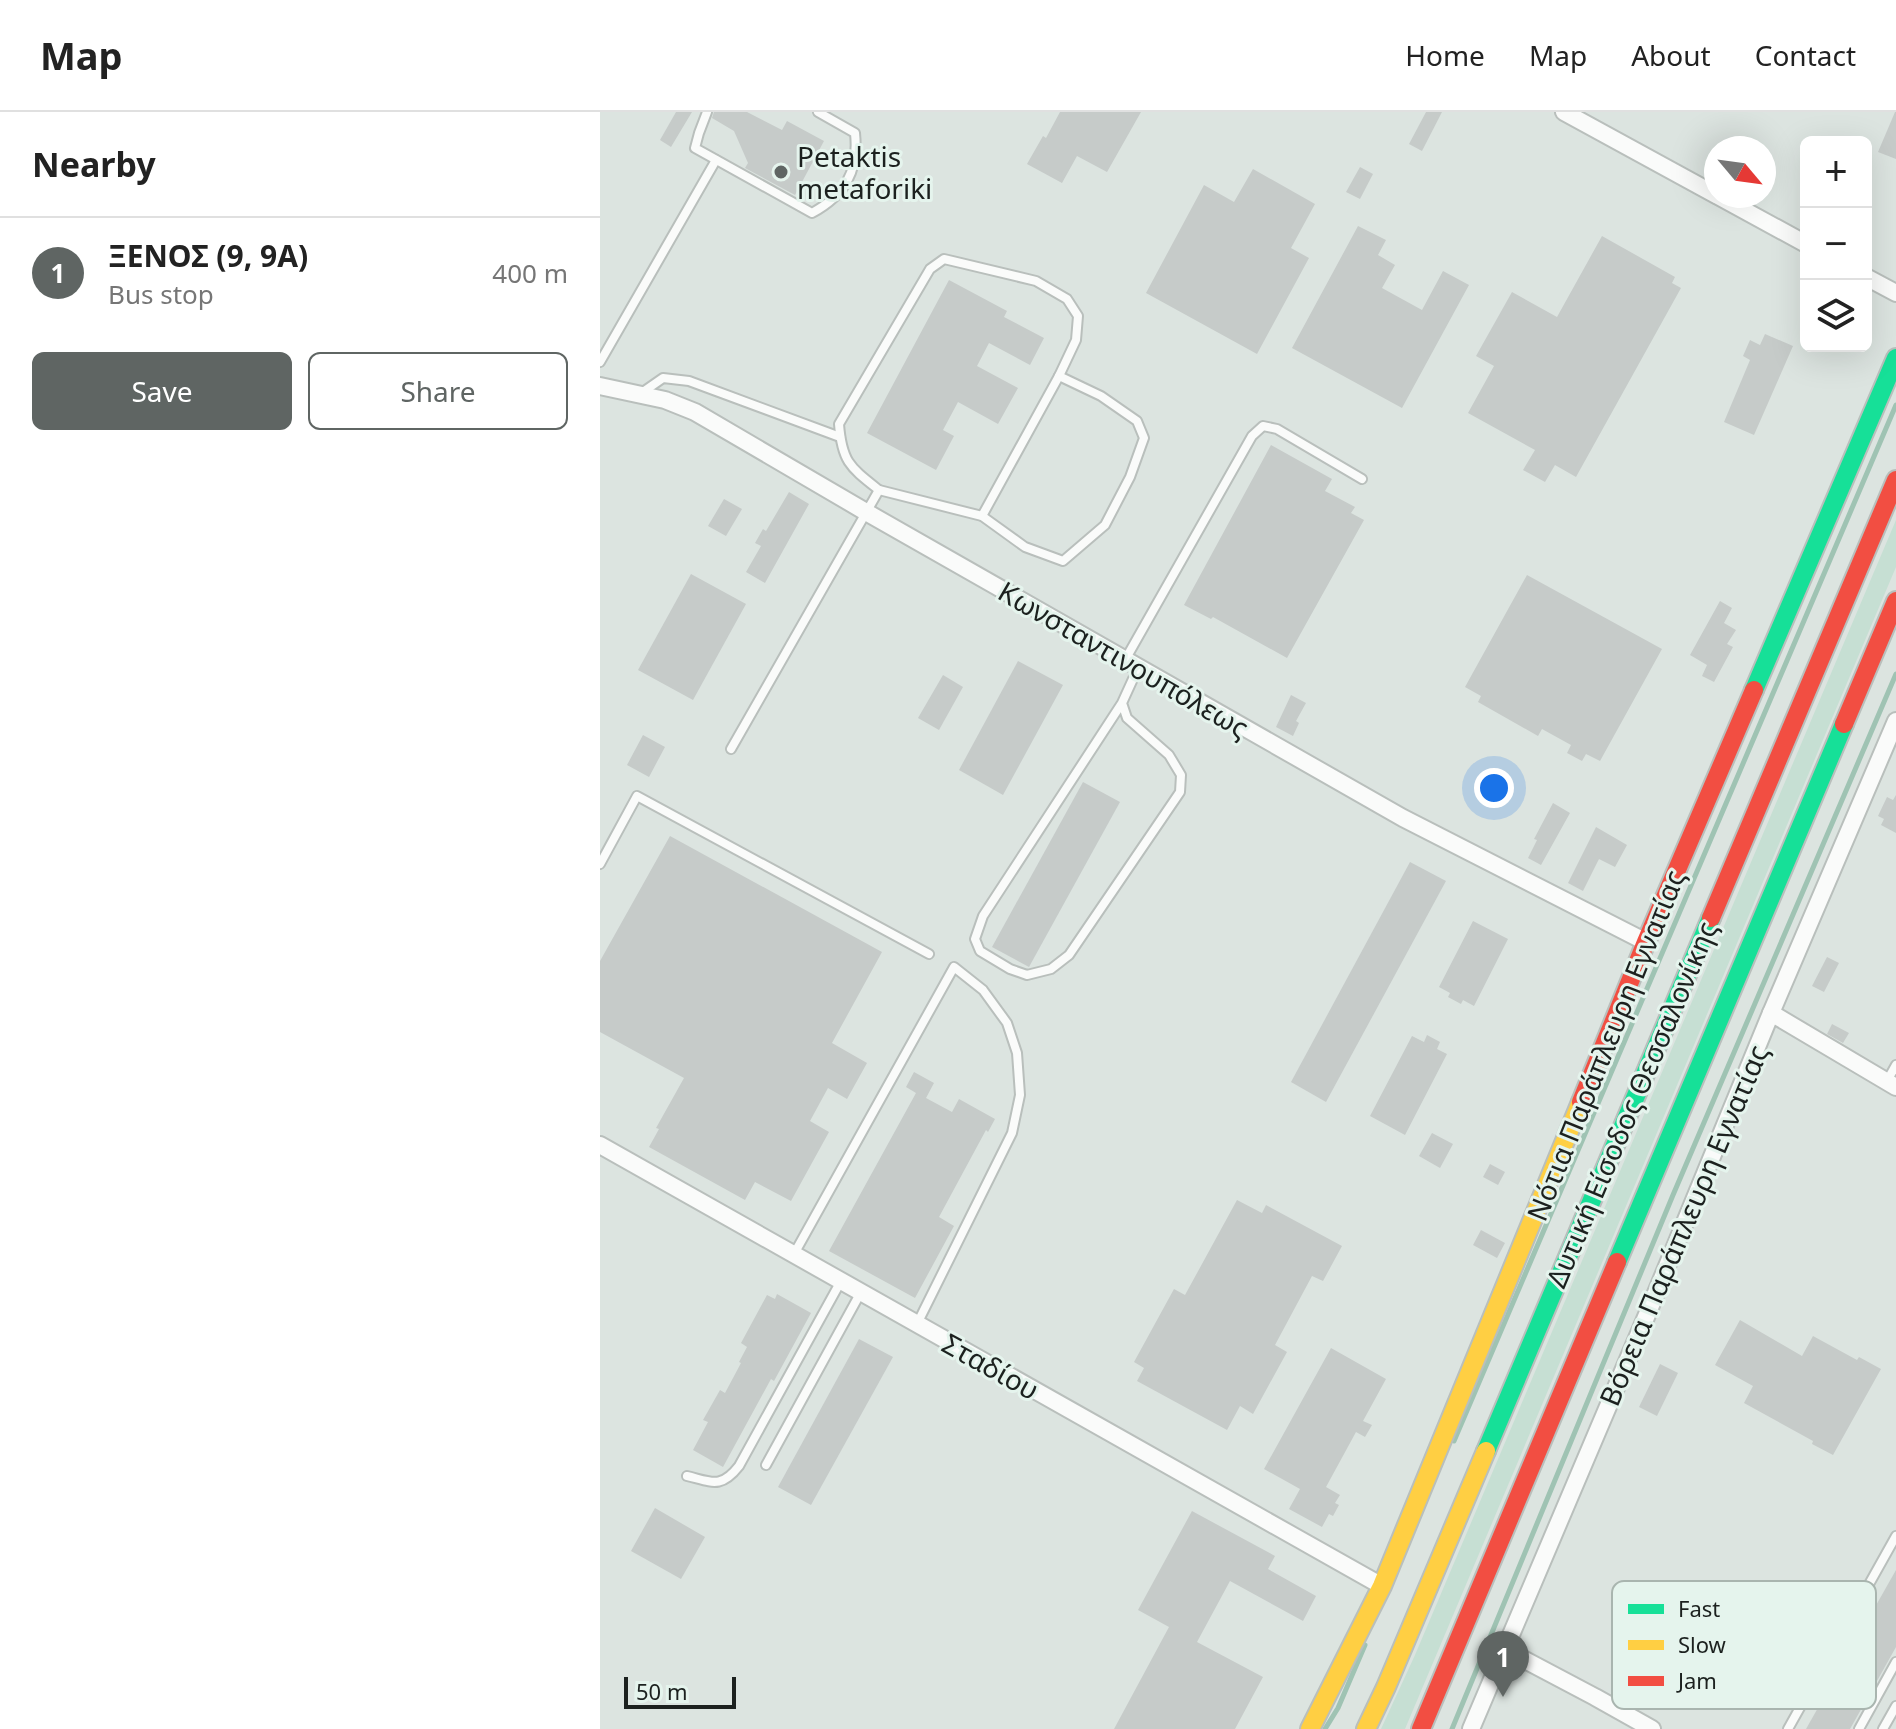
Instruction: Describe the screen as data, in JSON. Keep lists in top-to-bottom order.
{
  "streets": {
    "main road": ["Νότια Παράπλευρη Εγνατίας", "Δυτική Είσοδος Θεσσαλονίκης"],
    "street": ["Κωνσταντινουπόλεως", "Βόρεια Παράπλευρη Εγνατίας", "Σταδίου"]
  },
  "crossings": [
    ["Κωνσταντινουπόλεως", "Νότια Παράπλευρη Εγνατίας"],
    ["Νότια Παράπλευρη Εγνατίας", "Σταδίου"]
  ],
  "places": ["Petaktis metaforiki"],
  "legend": ["Fast", "Slow", "Jam"],
  "scale_bar": "50 m",
  "north": "bottom right",
  "page": {
    "header": "Map",
    "nav": [
      "Home",
      "Map",
      "About",
      "Contact"
    ],
    "heading": "Nearby",
    "map_buttons": ["+", "−"],
    "list": [
      {
        "mark": "1",
        "name": "ΞΕΝΟΣ (9, 9Α)",
        "note": "Bus stop",
        "value": "400 m"
      }
    ],
    "buttons": ["Save", "Share"],
    "pins": "1",
    "scale": "50 m"
  }
}
